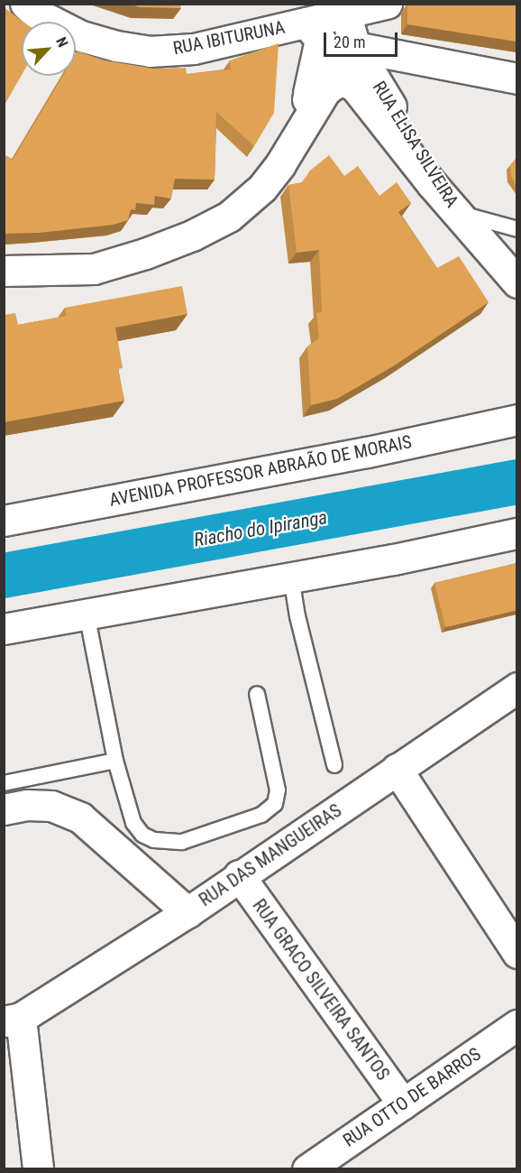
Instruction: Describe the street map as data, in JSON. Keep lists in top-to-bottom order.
{
  "streets": {
    "street": [
      "RUA IBITURUNA",
      "RUA ELISA SILVEIRA",
      "AVENIDA PROFESSOR ABRAÃO DE MORAIS",
      "RUA DAS MANGUEIRAS",
      "RUA GRACO SILVEIRA SANTOS",
      "RUA OTTO DE BARROS"
    ]
  },
  "crossings": [
    ["RUA IBITURUNA", "RUA ELISA SILVEIRA"],
    ["RUA DAS MANGUEIRAS", "RUA GRACO SILVEIRA SANTOS"],
    ["RUA GRACO SILVEIRA SANTOS", "RUA OTTO DE BARROS"]
  ],
  "water": ["Riacho do Ipiranga"],
  "scale_bar": "20 m",
  "north": "top right"
}
